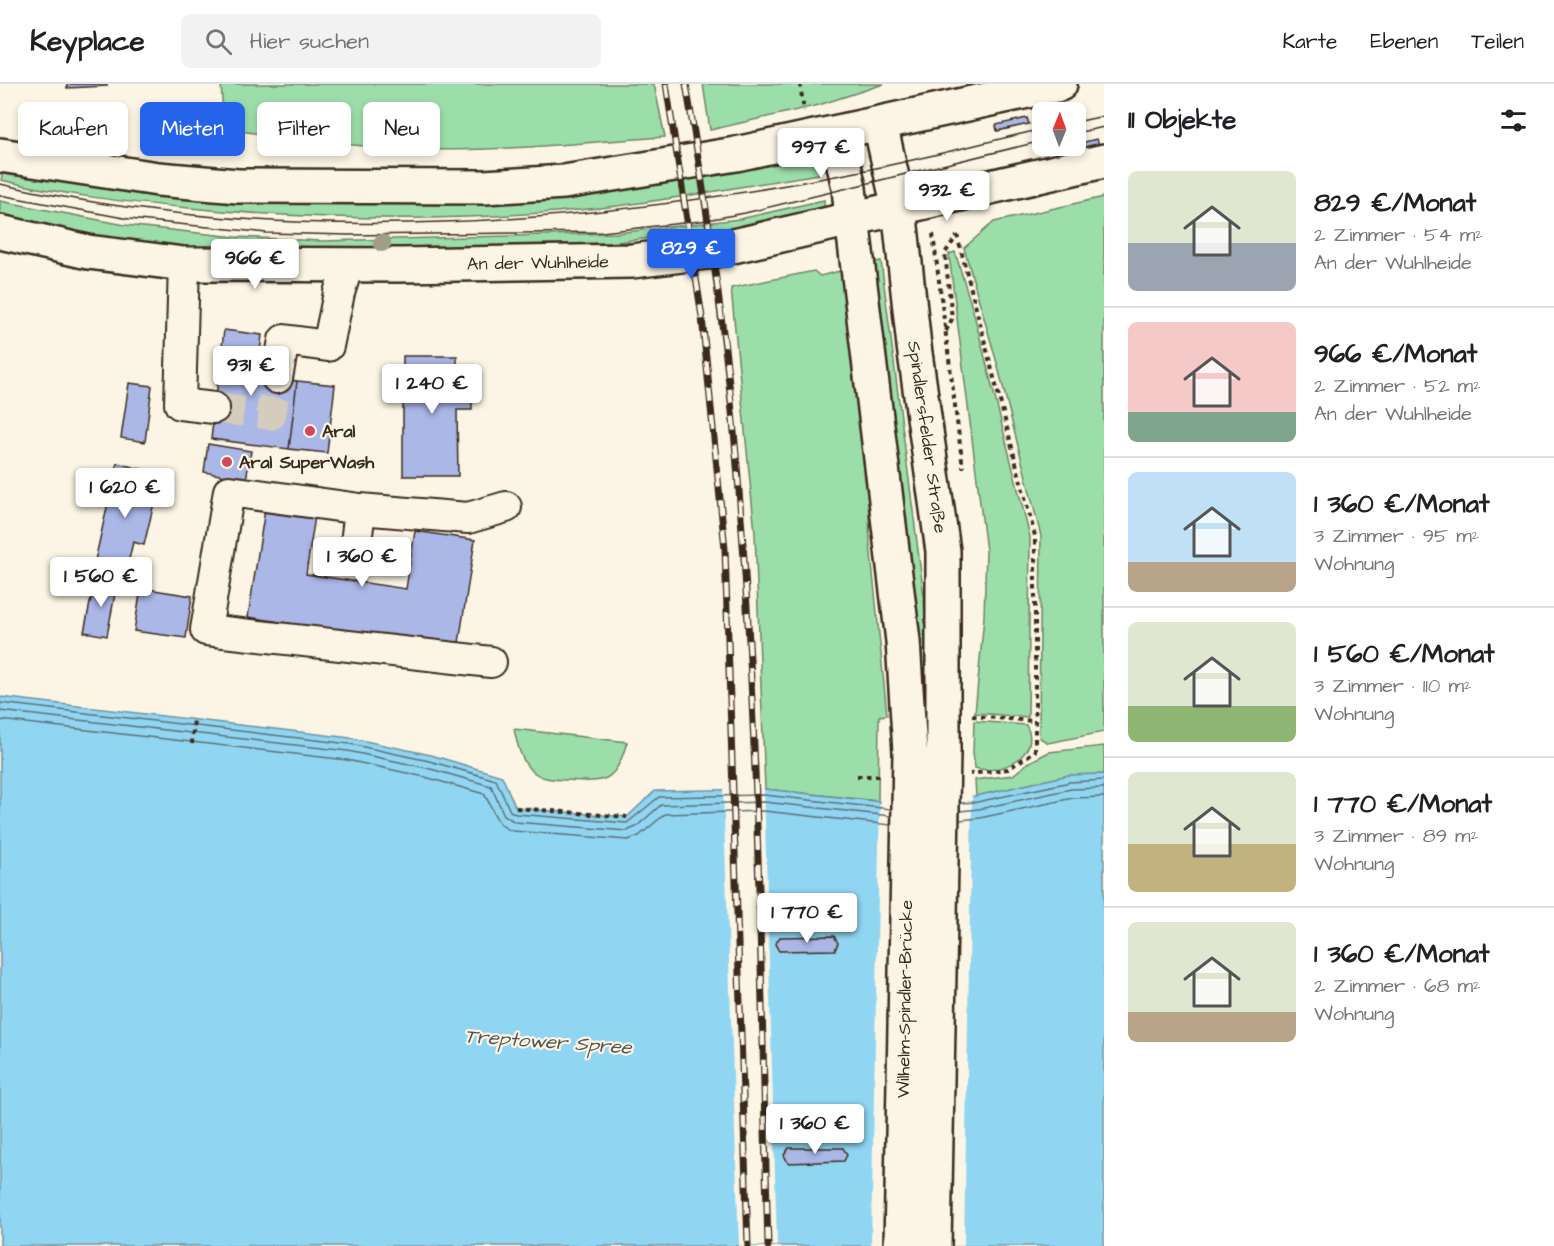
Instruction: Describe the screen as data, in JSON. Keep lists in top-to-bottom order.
{
  "streets": {
    "main road": ["An der Wuhlheide", "Spindlersfelder Straße", "Wilhelm-Spindler-Brücke"]
  },
  "crossings": [
    ["An der Wuhlheide", "Spindlersfelder Straße"],
    ["An der Wuhlheide", "Wilhelm-Spindler-Brücke"],
    ["Spindlersfelder Straße", "Wilhelm-Spindler-Brücke"]
  ],
  "water": ["Treptower Spree"],
  "places": ["Aral", "Aral SuperWash"],
  "north": "top",
  "page": {
    "header": "Keyplace",
    "search": "Hier suchen",
    "nav": ["Karte", "Ebenen", "Teilen"],
    "heading": "11 Objekte",
    "chip": [
      "Kaufen",
      "Mieten",
      "Filter",
      "Neu"
    ],
    "price": [
      "997 €",
      "932 €",
      "829 €",
      "966 €",
      "931 €",
      "1 240 €",
      "1 620 €",
      "1 360 €",
      "1 560 €",
      "1 770 €",
      "1 360 €"
    ],
    "list": [
      {
        "name": "829 €/Monat",
        "note": "2 Zimmer · 54 m² · An der Wuhlheide"
      },
      {
        "name": "966 €/Monat",
        "note": "2 Zimmer · 52 m² · An der Wuhlheide"
      },
      {
        "name": "1 360 €/Monat",
        "note": "3 Zimmer · 95 m² · Wohnung"
      },
      {
        "name": "1 560 €/Monat",
        "note": "3 Zimmer · 110 m² · Wohnung"
      },
      {
        "name": "1 770 €/Monat",
        "note": "3 Zimmer · 89 m² · Wohnung"
      },
      {
        "name": "1 360 €/Monat",
        "note": "2 Zimmer · 68 m² · Wohnung"
      }
    ]
  }
}
